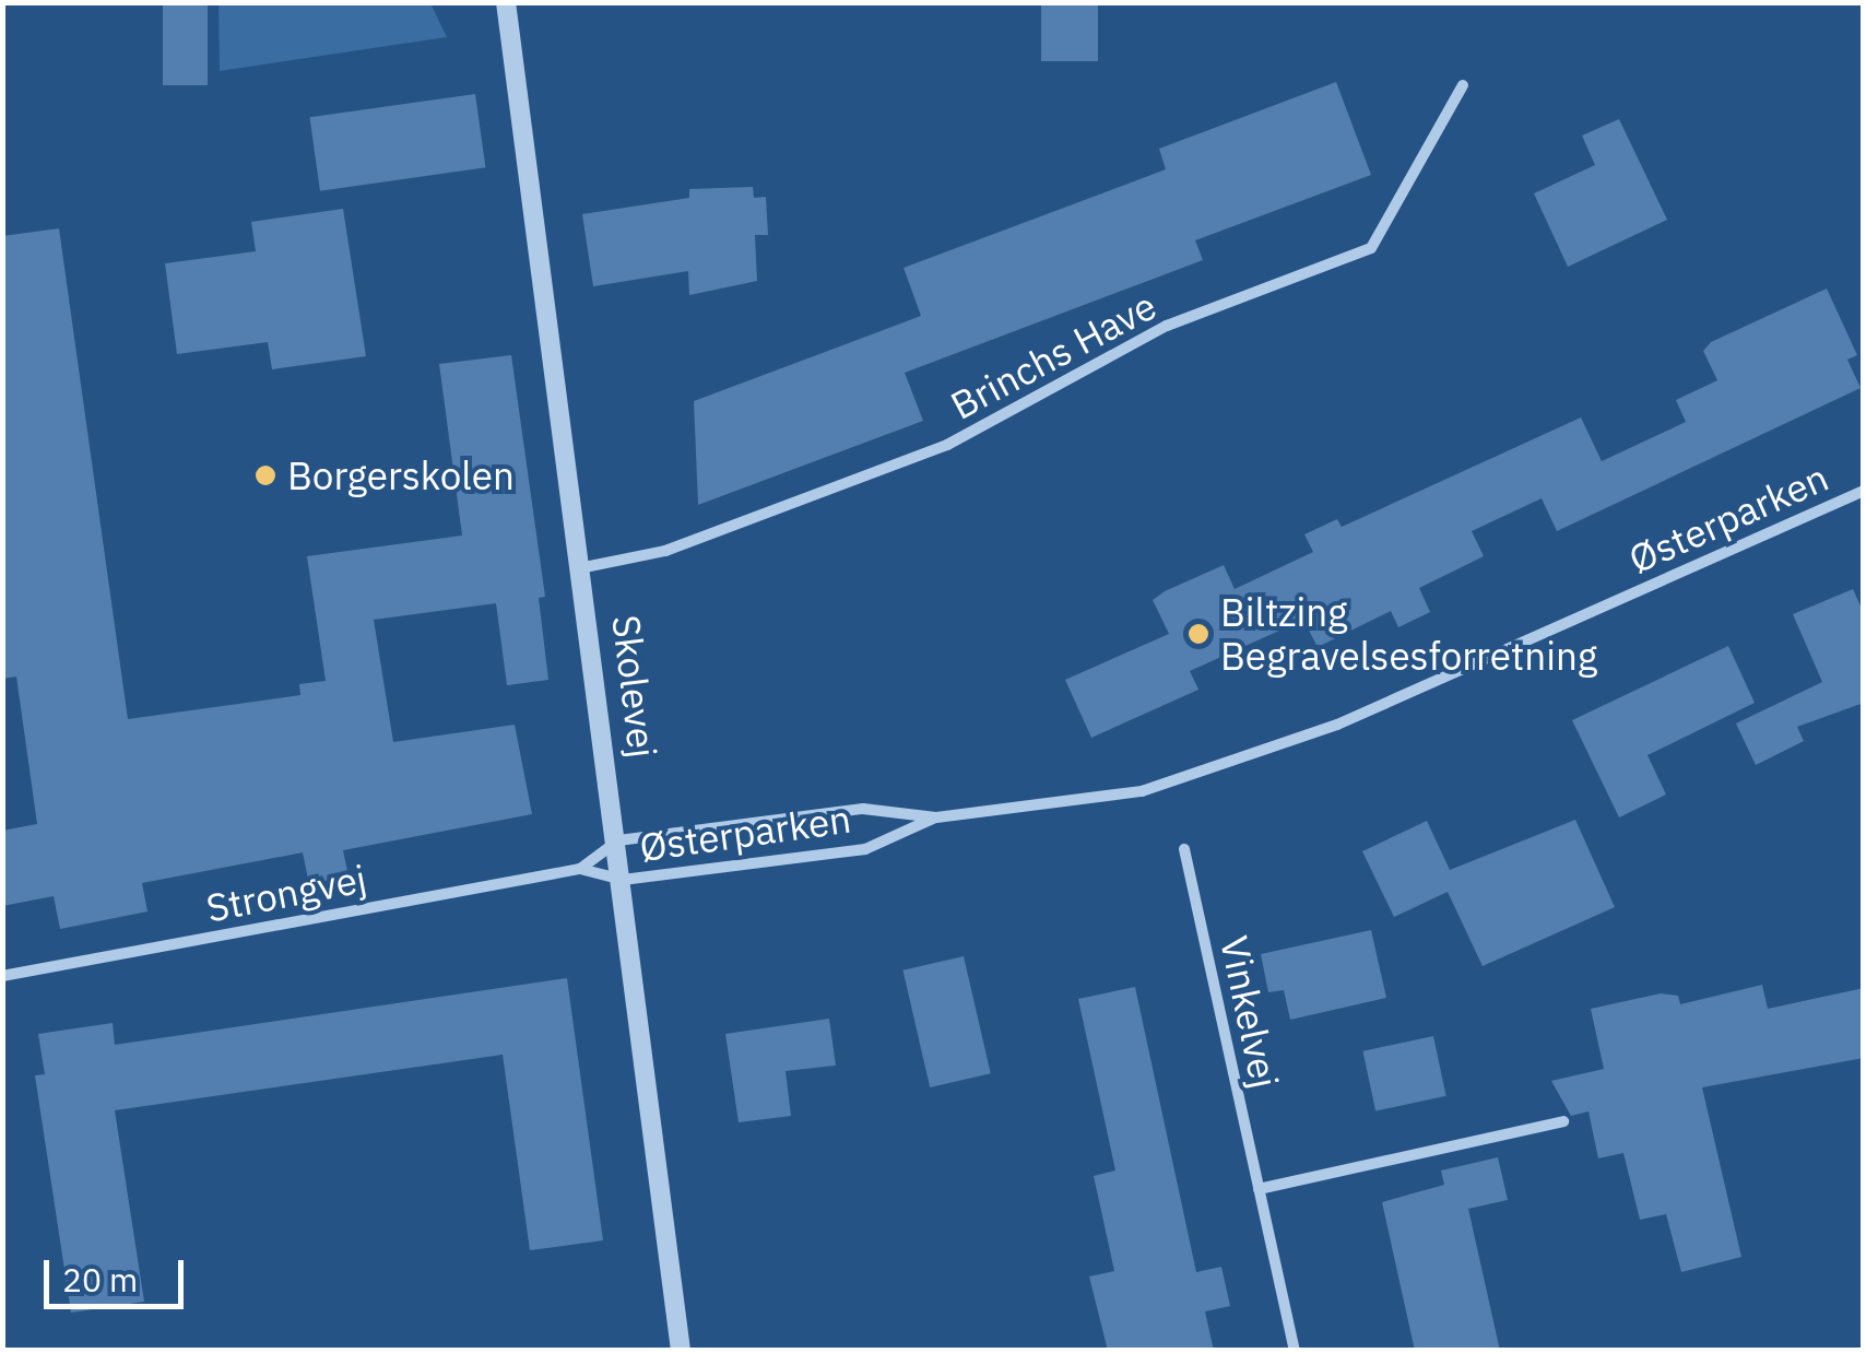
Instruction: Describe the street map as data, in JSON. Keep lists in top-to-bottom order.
{
  "streets": {
    "street": [
      "Brinchs Have",
      "Østerparken",
      "Skolevej",
      "Strongvej",
      "Vinkelvej"
    ]
  },
  "crossings": [
    ["Brinchs Have", "Skolevej"],
    ["Østerparken", "Skolevej"],
    ["Østerparken", "Strongvej"],
    ["Skolevej", "Strongvej"]
  ],
  "places": ["Borgerskolen", "Biltzing Begravelsesforretning"],
  "scale_bar": "20 m"
}
